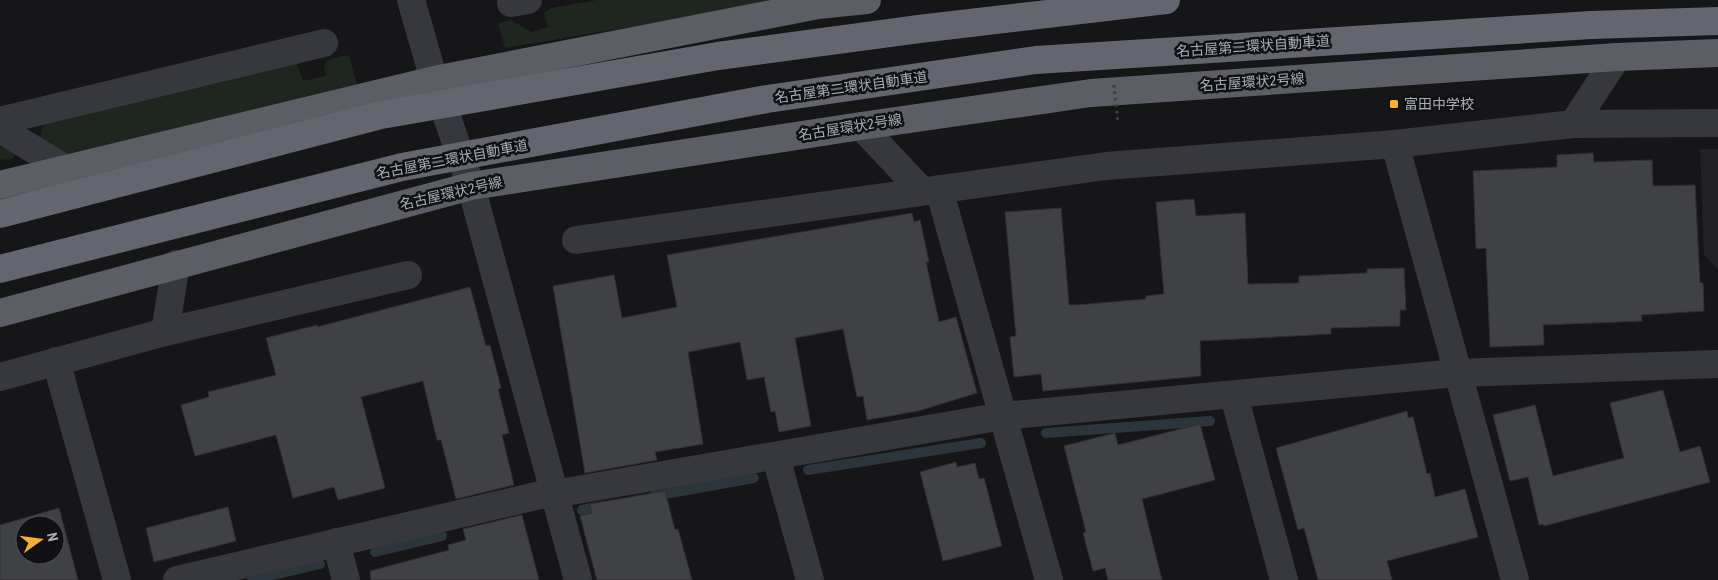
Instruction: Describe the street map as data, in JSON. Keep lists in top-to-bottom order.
{
  "streets": {
    "highway": ["名古屋第二環状自動車道", "名古屋環状2号線"]
  },
  "places": {
    "transit": ["富田中学校"]
  },
  "north": "right"
}
